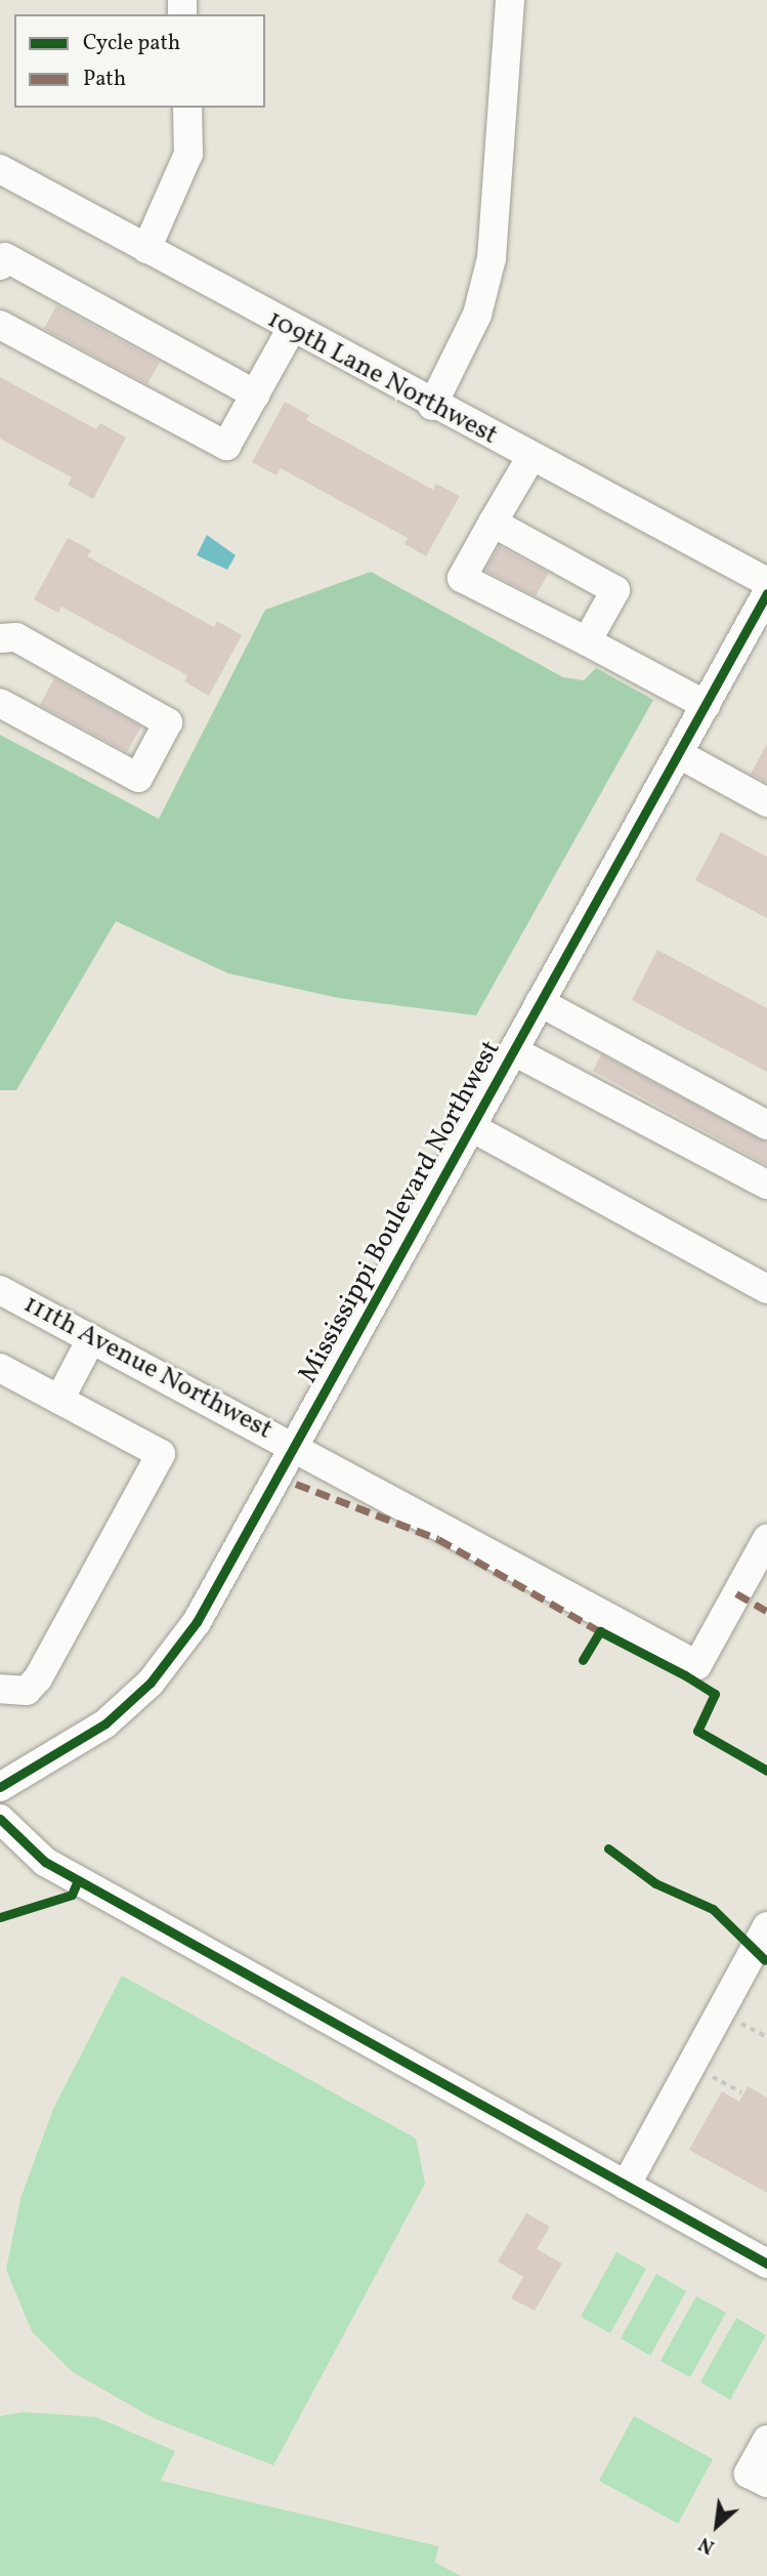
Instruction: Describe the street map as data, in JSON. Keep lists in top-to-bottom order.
{
  "streets": {
    "street": ["109th Lane Northwest", "Mississippi Boulevard Northwest", "111th Avenue Northwest"]
  },
  "crossings": [
    ["Mississippi Boulevard Northwest", "111th Avenue Northwest"]
  ],
  "legend": ["Cycle path", "Path"],
  "north": "bottom left"
}
